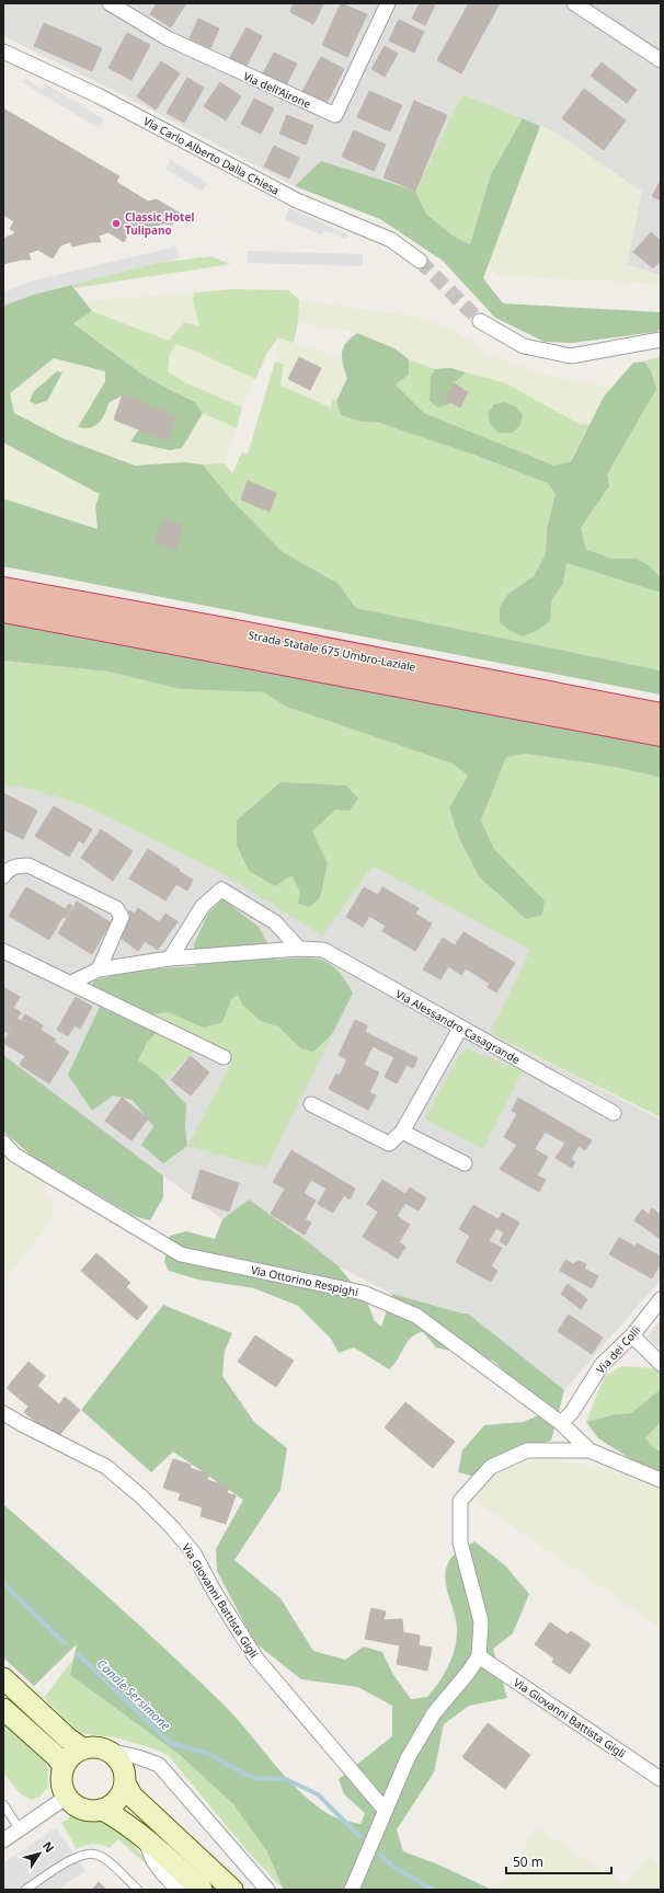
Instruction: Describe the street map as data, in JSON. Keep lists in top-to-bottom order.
{
  "streets": {
    "highway": ["Strada Statale 675 Umbro-Laziale"],
    "street": [
      "Via dell'Airone",
      "Via Carlo Alberto Dalla Chiesa",
      "Via Alessandro Casagrande",
      "Via Ottorino Respighi",
      "Via dei Colli",
      "Via Giovanni Battista Gigli"
    ]
  },
  "crossings": [
    ["Via Ottorino Respighi", "Via dei Colli"]
  ],
  "water": ["Canale Sersimone"],
  "places": ["Classic Hotel Tulipano"],
  "scale_bar": "50 m",
  "north": "top right"
}
